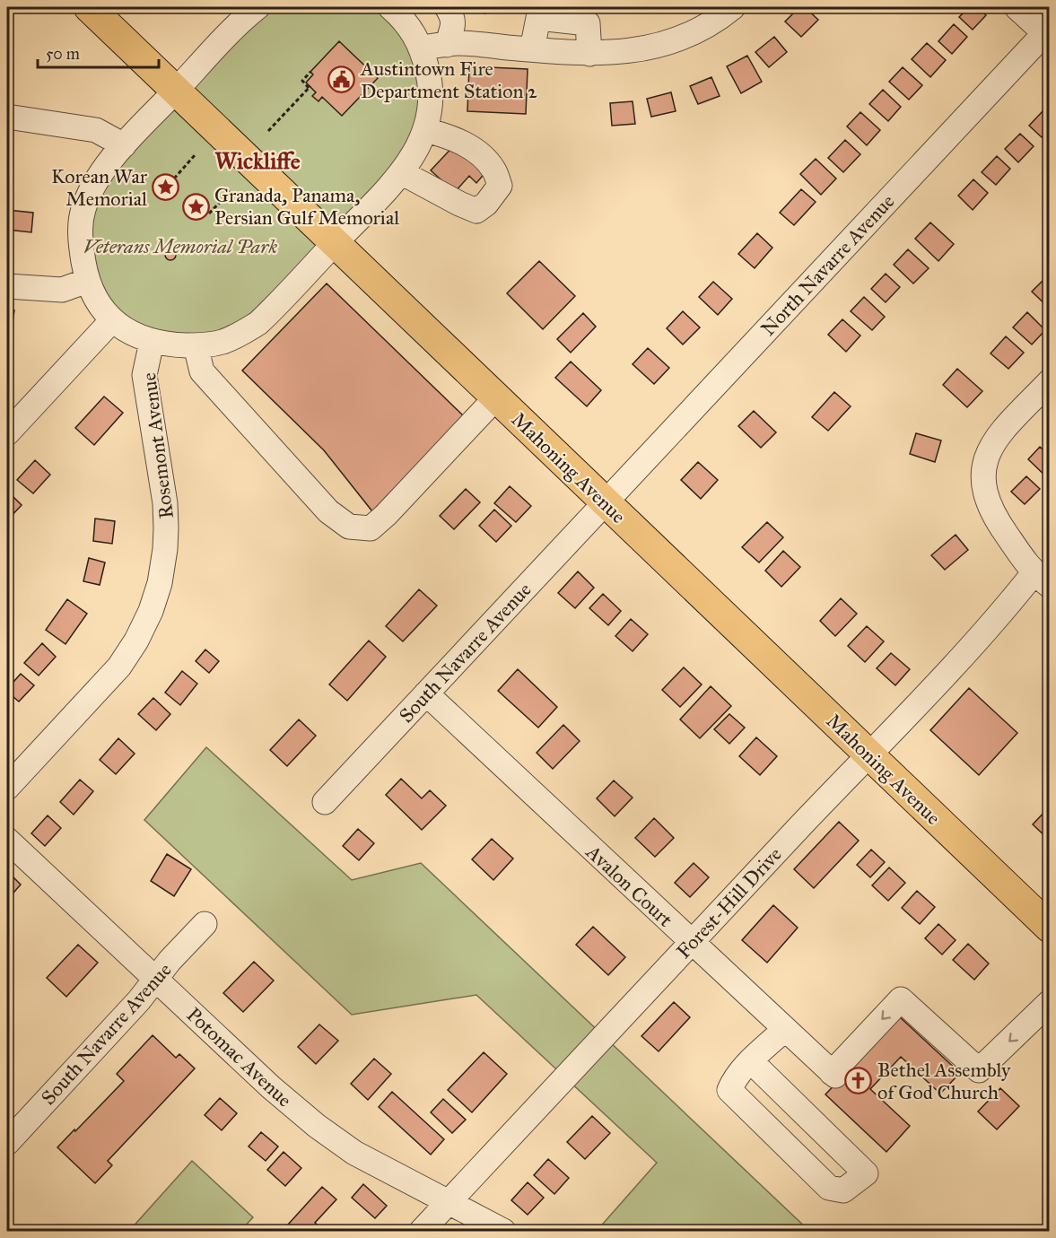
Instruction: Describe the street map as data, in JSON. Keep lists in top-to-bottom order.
{
  "streets": {
    "main road": ["Mahoning Avenue"],
    "street": [
      "North Navarre Avenue",
      "Rosemont Avenue",
      "South Navarre Avenue",
      "Avalon Court",
      "Forest-Hill Drive",
      "Potomac Avenue"
    ]
  },
  "crossings": [
    ["North Navarre Avenue", "Mahoning Avenue"],
    ["North Navarre Avenue", "South Navarre Avenue"],
    ["Mahoning Avenue", "South Navarre Avenue"],
    ["Mahoning Avenue", "Forest-Hill Drive"],
    ["South Navarre Avenue", "Avalon Court"],
    ["South Navarre Avenue", "Potomac Avenue"],
    ["Avalon Court", "Forest-Hill Drive"],
    ["Forest-Hill Drive", "Potomac Avenue"]
  ],
  "districts": ["Wickliffe"],
  "parks": ["Veterans Memorial Park"],
  "places": {
    "public building": ["Austintown Fire Department Station 2"],
    "place": ["Korean War Memorial", "Granada, Panama, Persian Gulf Memorial"],
    "church": ["Bethel Assembly of God Church"]
  },
  "scale_bar": "50 m"
}
